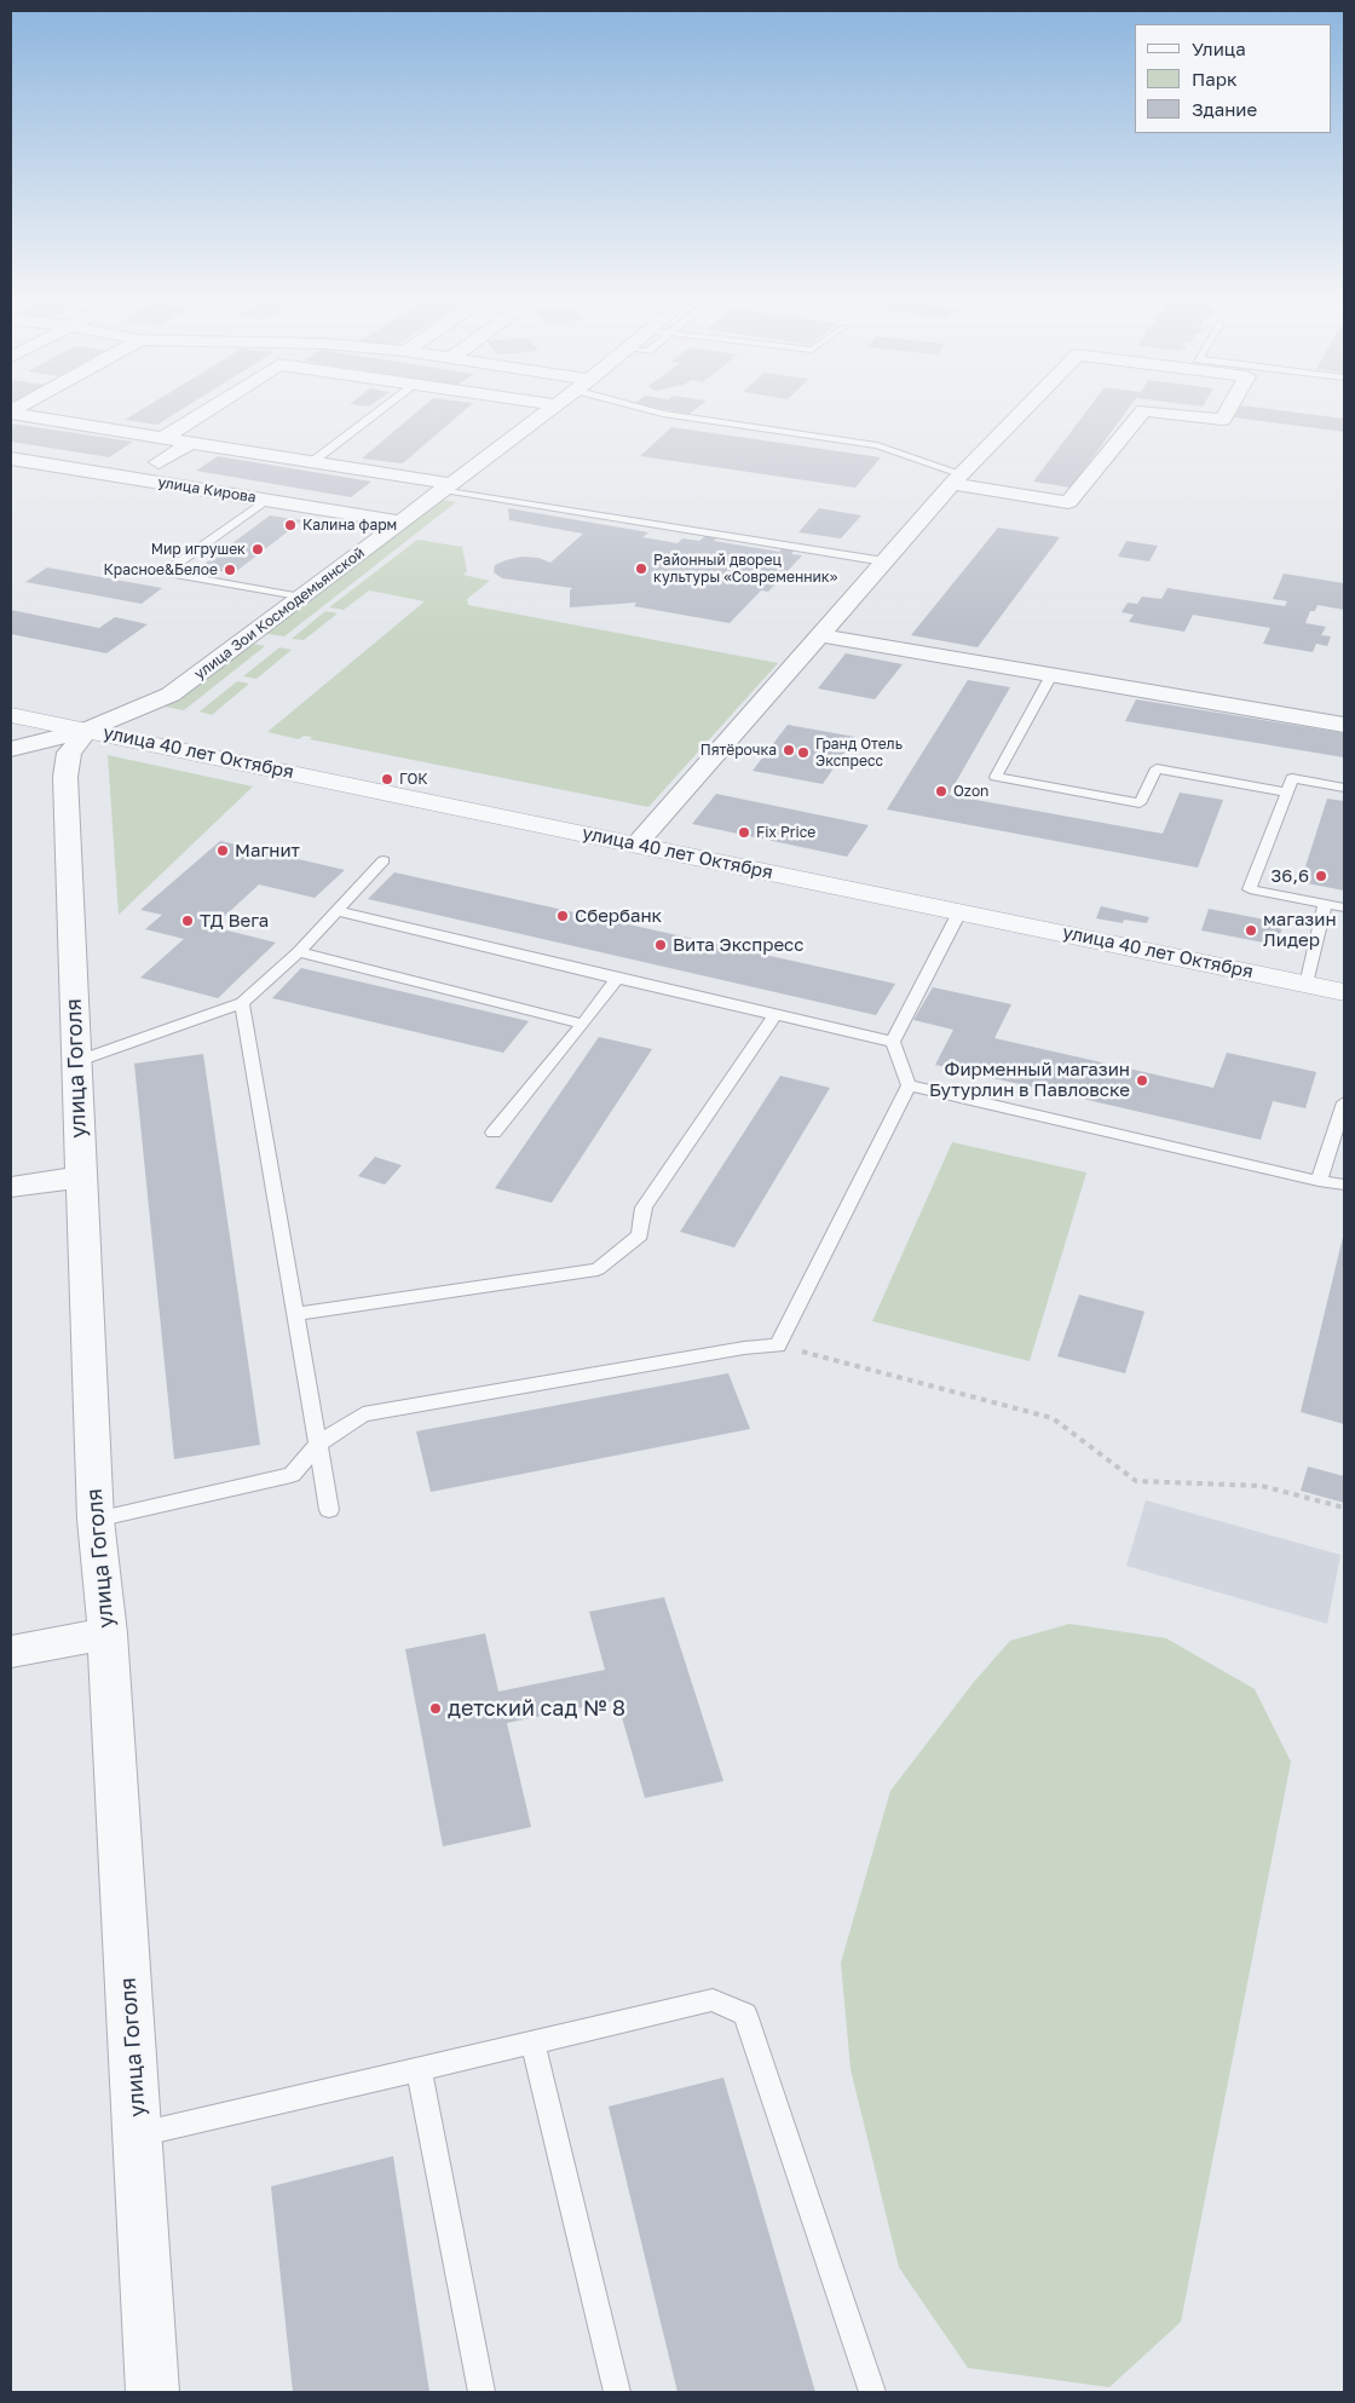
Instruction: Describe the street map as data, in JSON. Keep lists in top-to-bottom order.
{
  "streets": {
    "street": [
      "улица Кирова",
      "улица Зои Космодемьянской",
      "улица 40 лет Октября",
      "улица Гоголя"
    ]
  },
  "crossings": [
    ["улица Кирова", "улица Зои Космодемьянской"],
    ["улица Зои Космодемьянской", "улица 40 лет Октября"],
    ["улица Зои Космодемьянской", "улица Гоголя"],
    ["улица 40 лет Октября", "улица Гоголя"]
  ],
  "places": [
    "Калина фарм",
    "Мир игрушек",
    "Районный дворец культуры «Современник»",
    "Красное&Белое",
    "Пятёрочка",
    "Гранд Отель Экспресс",
    "ГОК",
    "Ozon",
    "Fix Price",
    "Магнит",
    "36,6",
    "Сбербанк",
    "ТД Вега",
    "магазин Лидер",
    "Вита Экспресс",
    "Фирменный магазин Бутурлин в Павловске",
    "детский сад № 8"
  ],
  "legend": ["Улица", "Парк", "Здание"]
}
